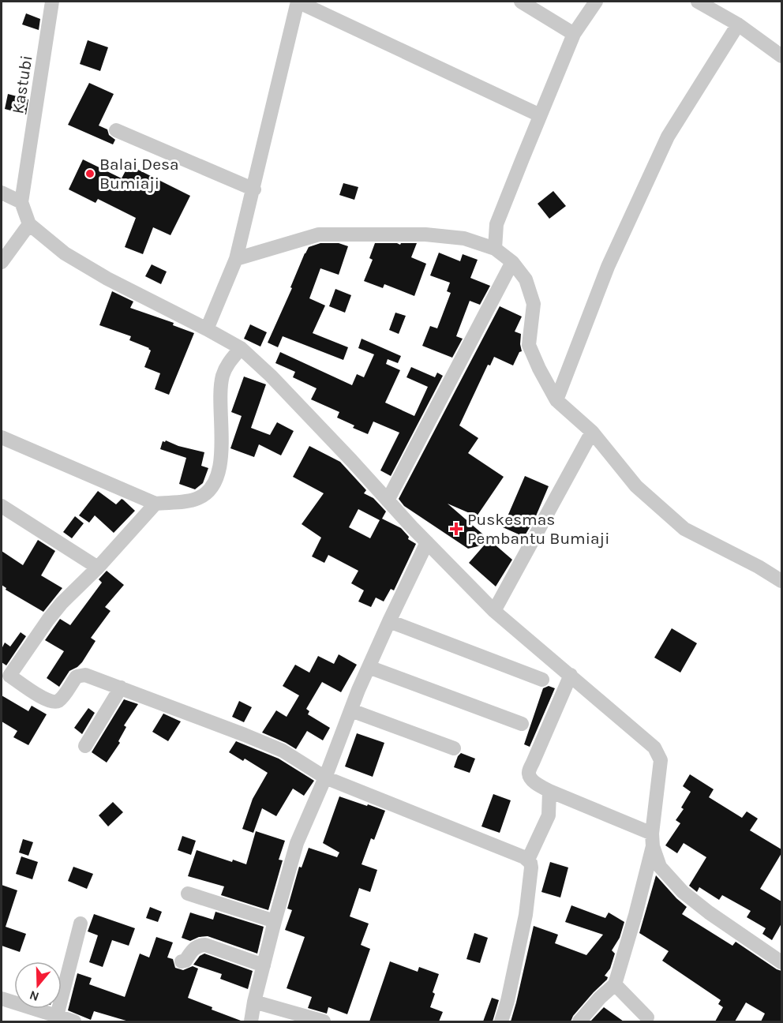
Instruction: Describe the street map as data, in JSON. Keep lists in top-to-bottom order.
{
  "streets": {
    "street": ["Kastubi"]
  },
  "places": {
    "other": ["Balai Desa Bumiaji"],
    "health": ["Puskesmas Pembantu Bumiaji"]
  },
  "north": "bottom"
}
